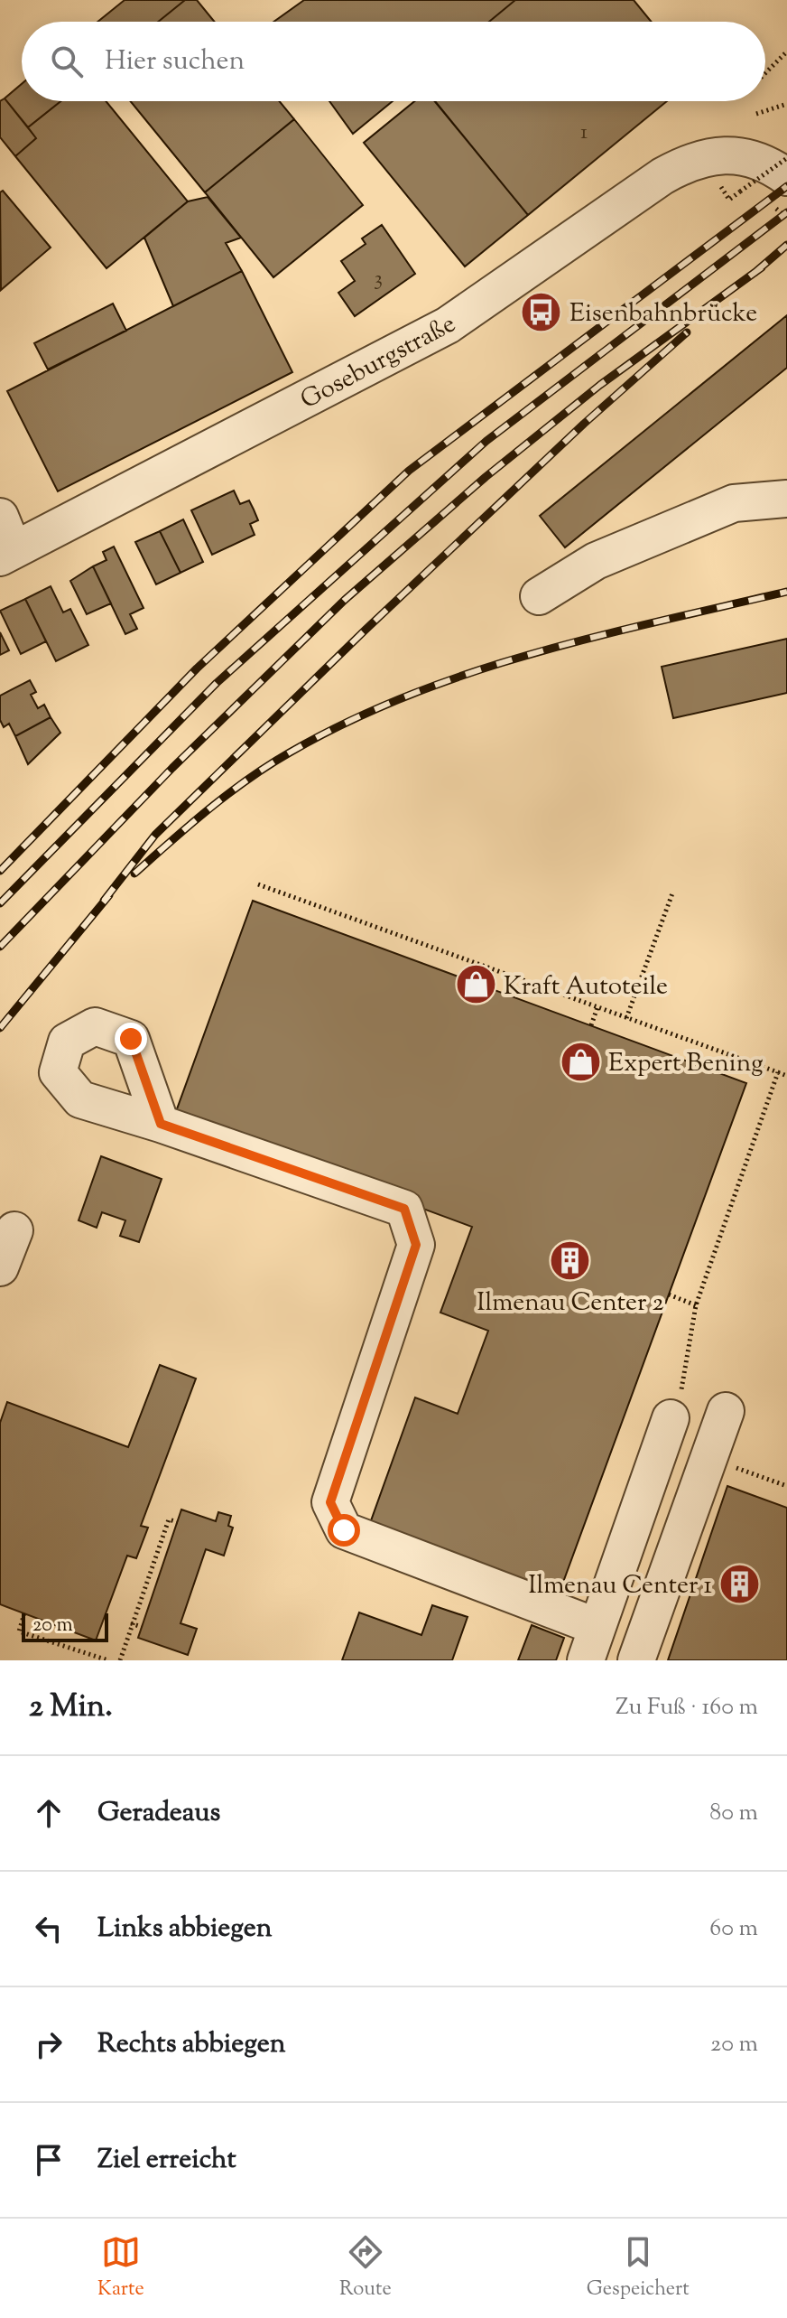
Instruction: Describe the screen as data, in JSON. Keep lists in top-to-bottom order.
{
  "streets": {
    "street": ["Goseburgstraße"]
  },
  "places": {
    "bus stop": ["Eisenbahnbrücke"],
    "shop": ["Kraft Autoteile", "Expert Bening"],
    "building": ["Ilmenau Center 2", "Ilmenau Center 1"]
  },
  "house_numbers": ["1", "3"],
  "scale_bar": "20 m",
  "page": {
    "search": "Hier suchen",
    "scale": "20 m",
    "heading": ["2 Min.", "Zu Fuß · 160 m"],
    "list": [
      ["Geradeaus", "80 m"],
      ["Links abbiegen", "60 m"],
      ["Rechts abbiegen", "20 m"],
      "Ziel erreicht"
    ],
    "nav": ["Karte", "Route", "Gespeichert"]
  }
}
